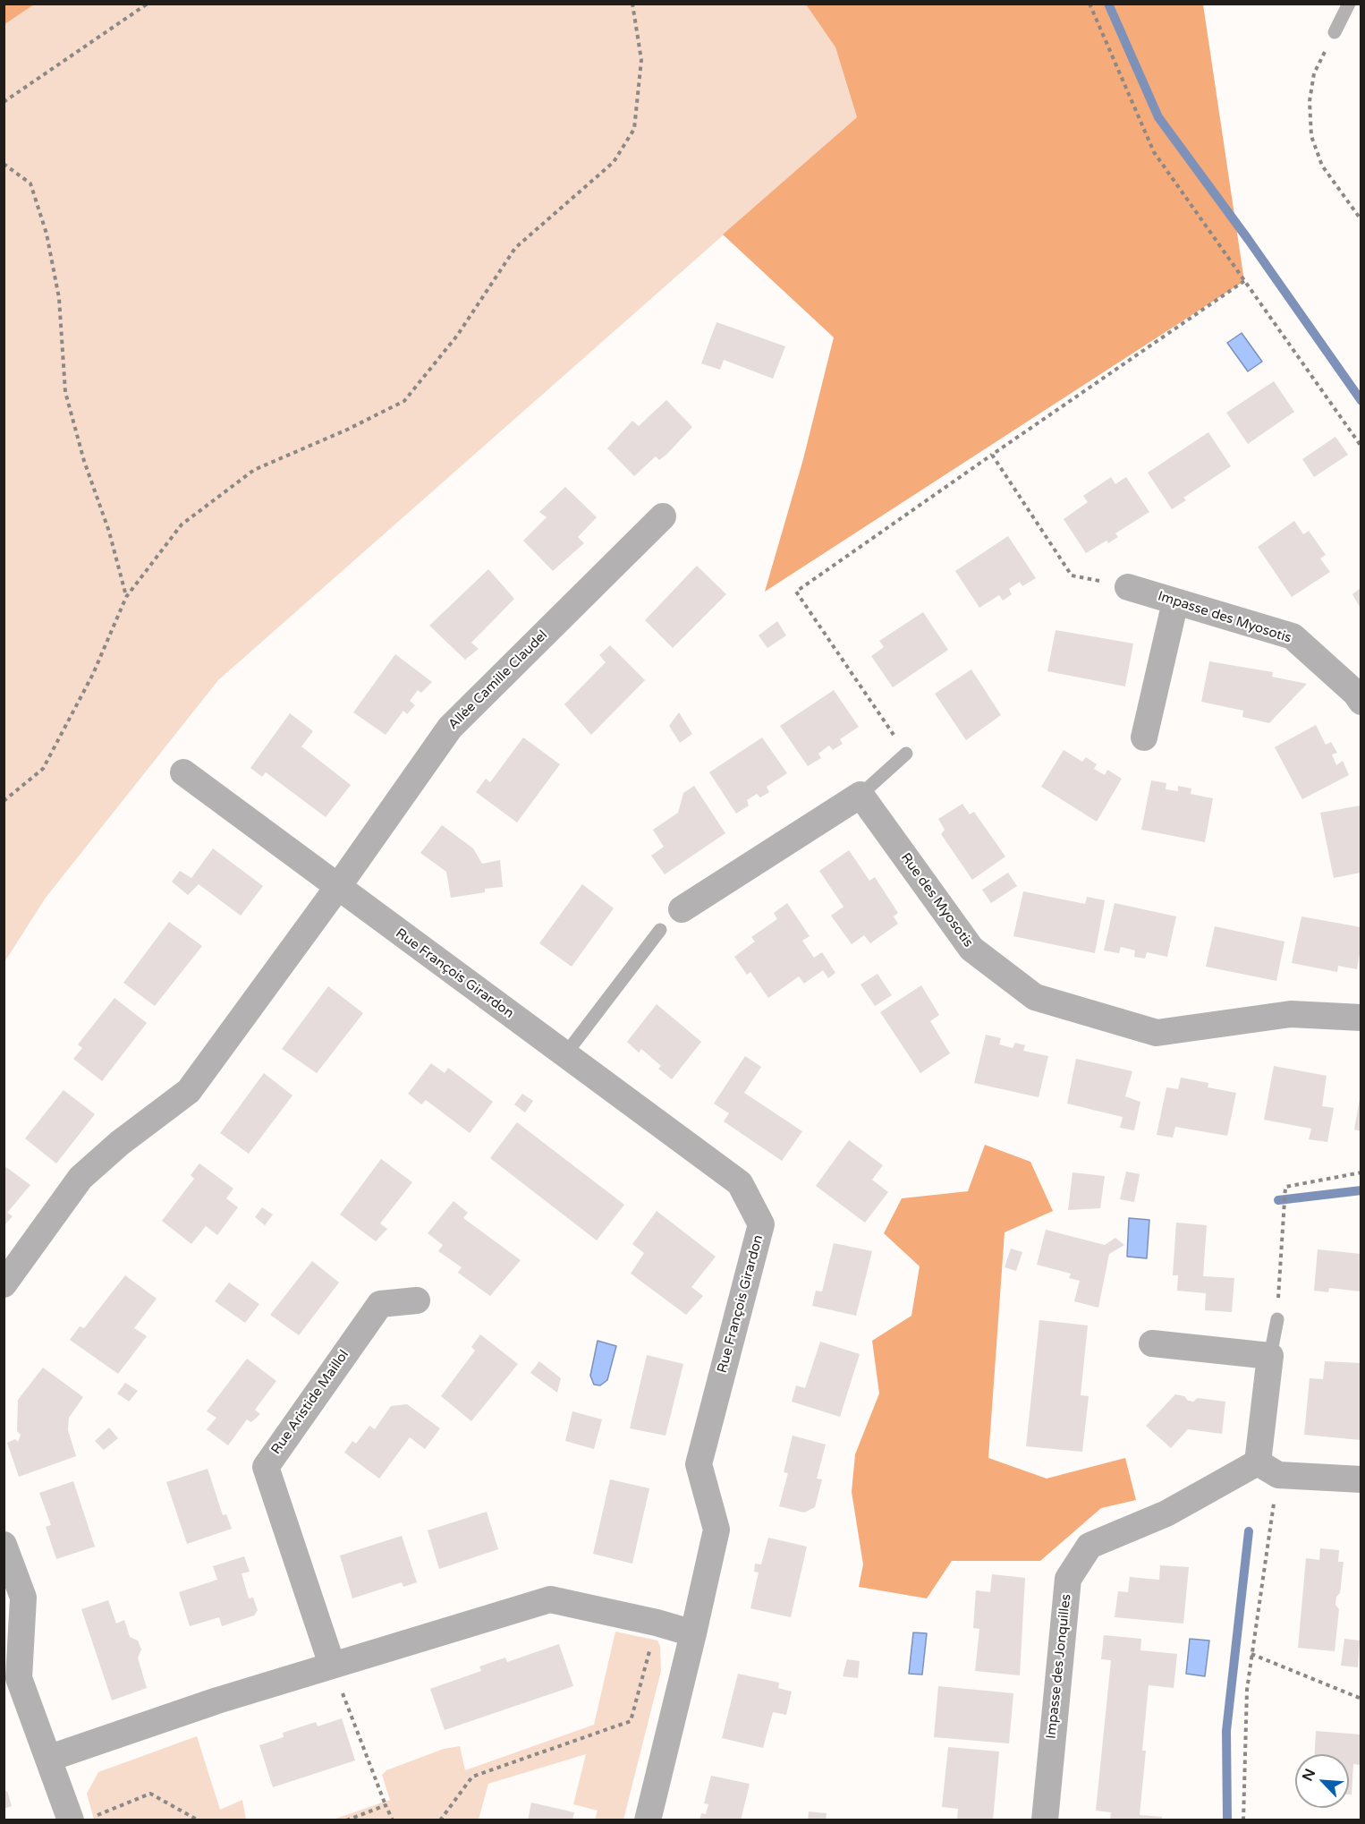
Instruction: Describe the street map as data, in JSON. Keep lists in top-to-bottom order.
{
  "streets": {
    "street": [
      "Impasse des Myosotis",
      "Allée Camille Claudel",
      "Rue des Myosotis",
      "Rue François Girardon",
      "Rue Aristide Maillol",
      "Impasse des Jonquilles"
    ]
  },
  "crossings": [
    ["Allée Camille Claudel", "Rue François Girardon"]
  ],
  "north": "top left"
}
